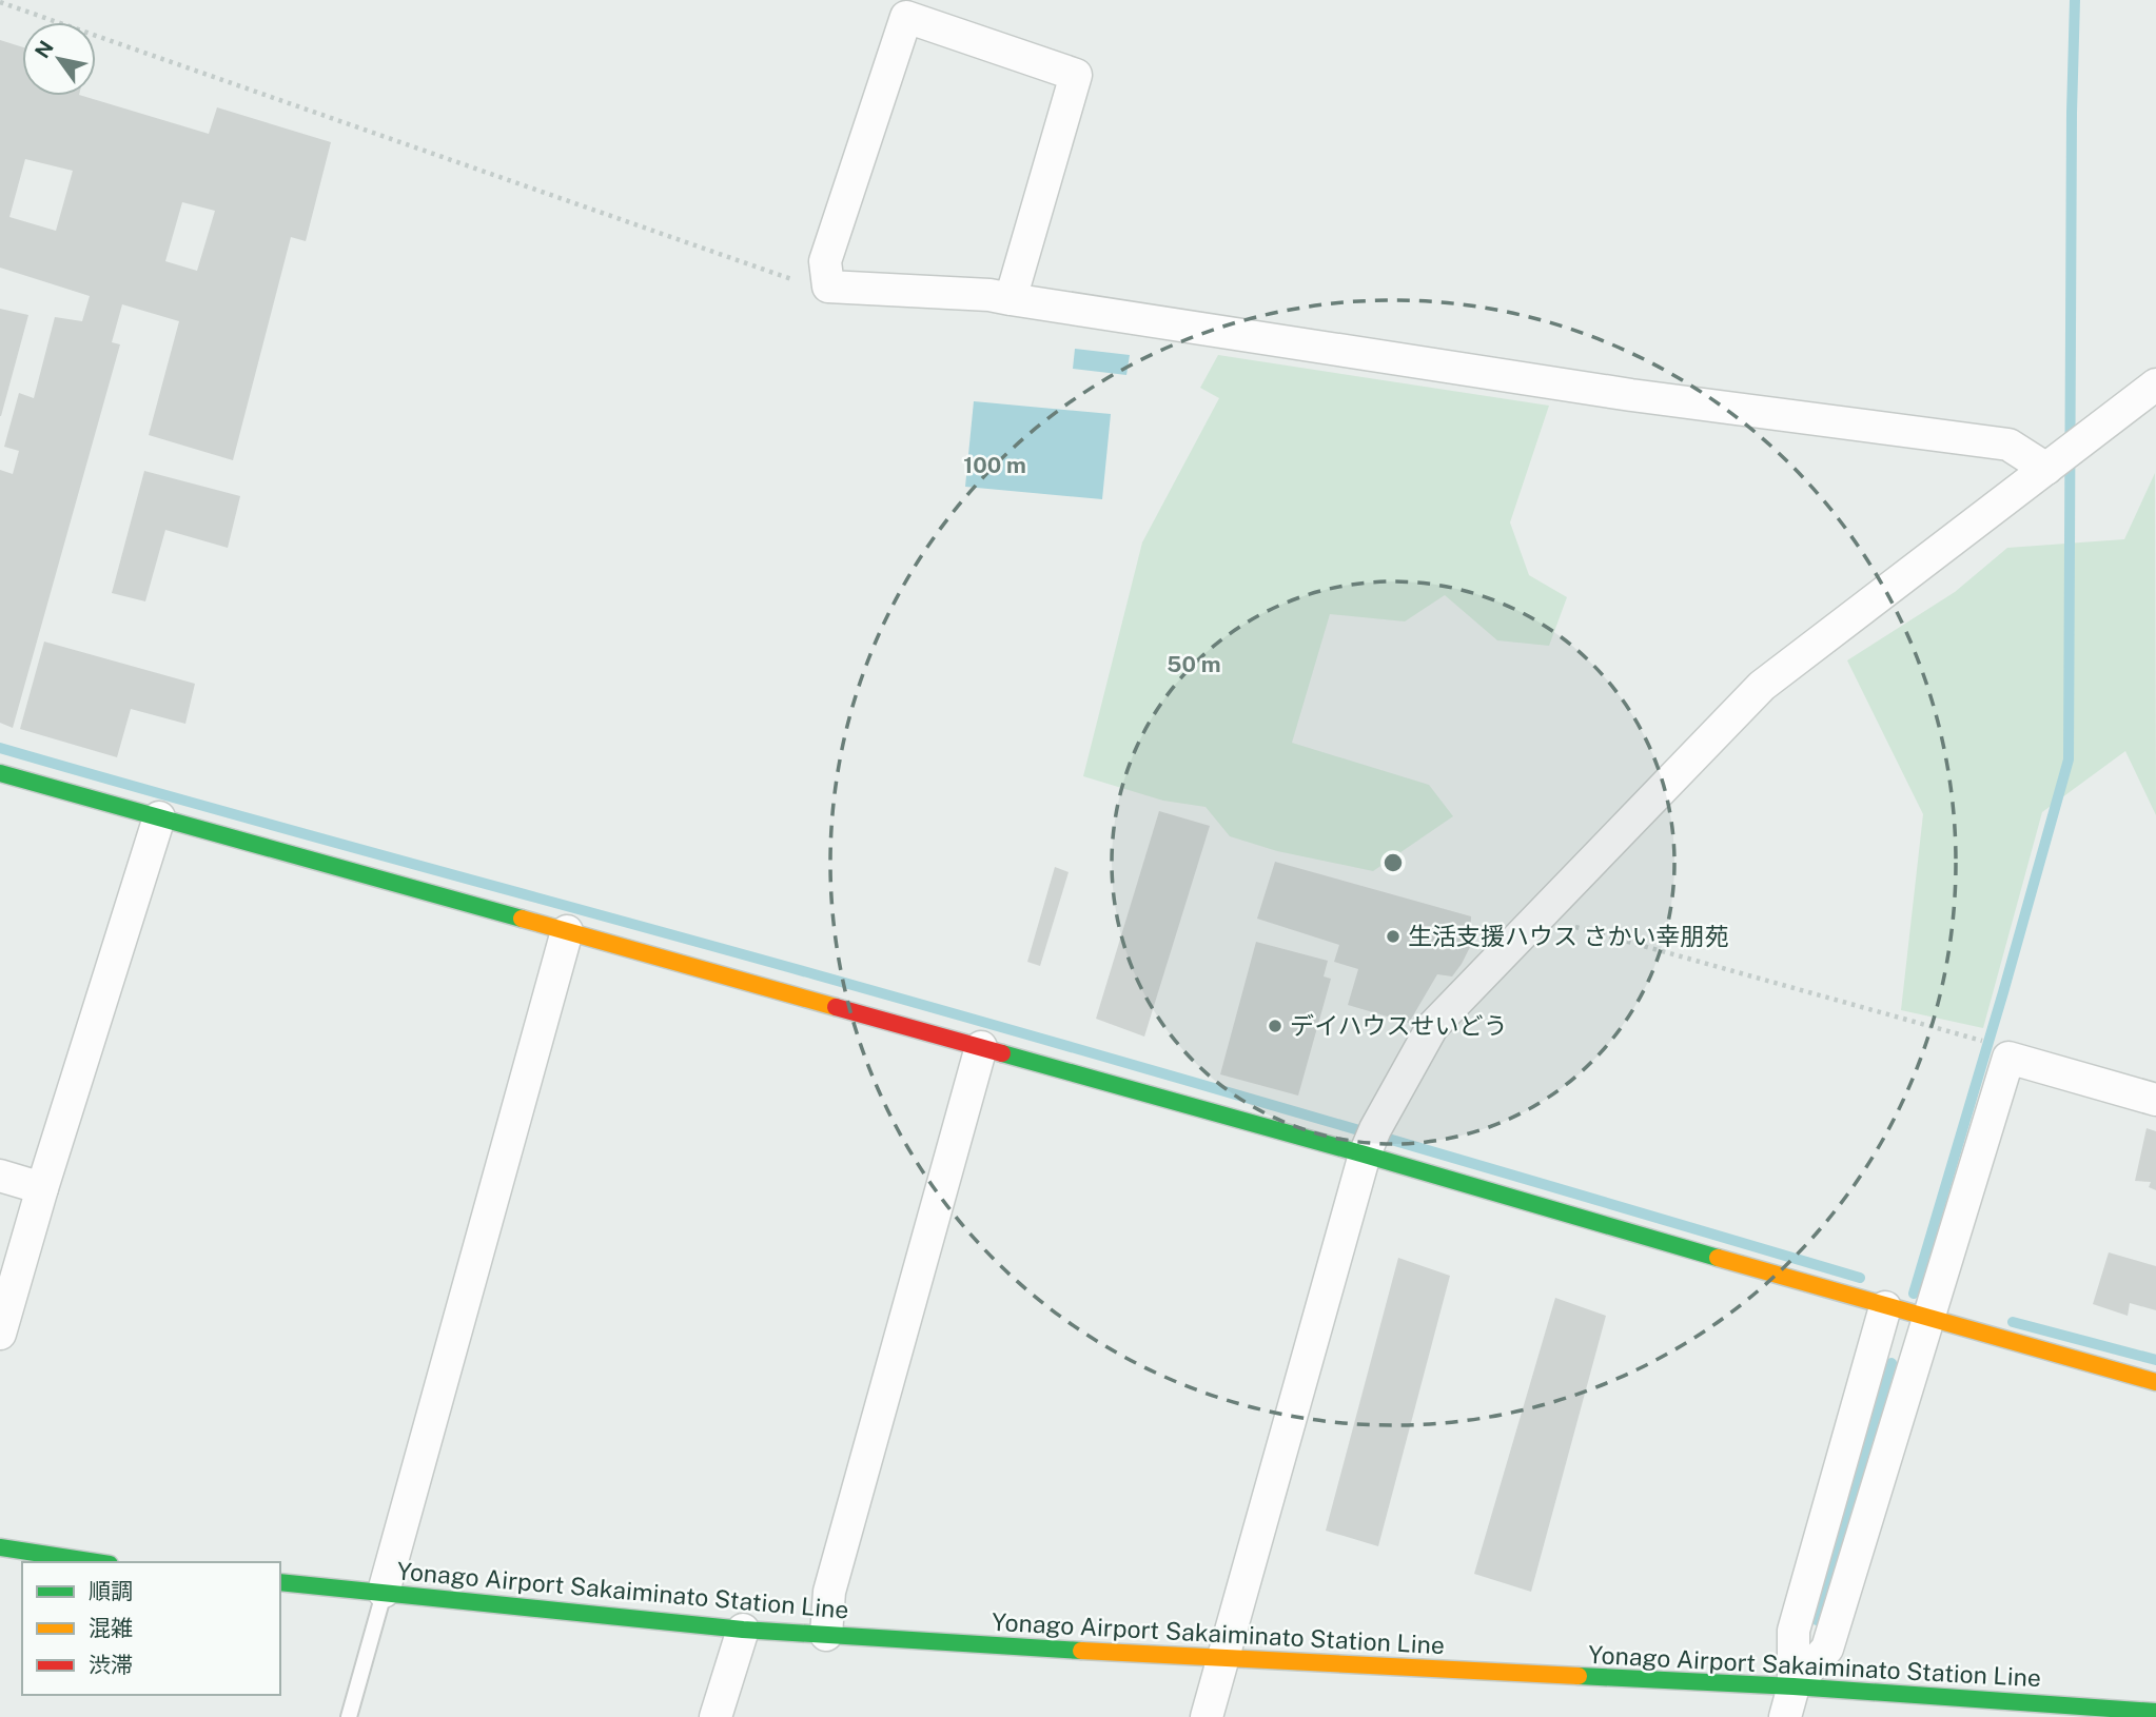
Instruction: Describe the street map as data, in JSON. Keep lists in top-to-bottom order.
{
  "streets": {
    "street": ["Yonago Airport Sakaiminato Station Line"]
  },
  "places": ["生活支援ハウス さかい幸朋苑", "デイハウスせいどう"],
  "legend": ["順調", "混雑", "渋滞"],
  "north": "top left",
  "rings": ["100 m", "50 m"]
}
